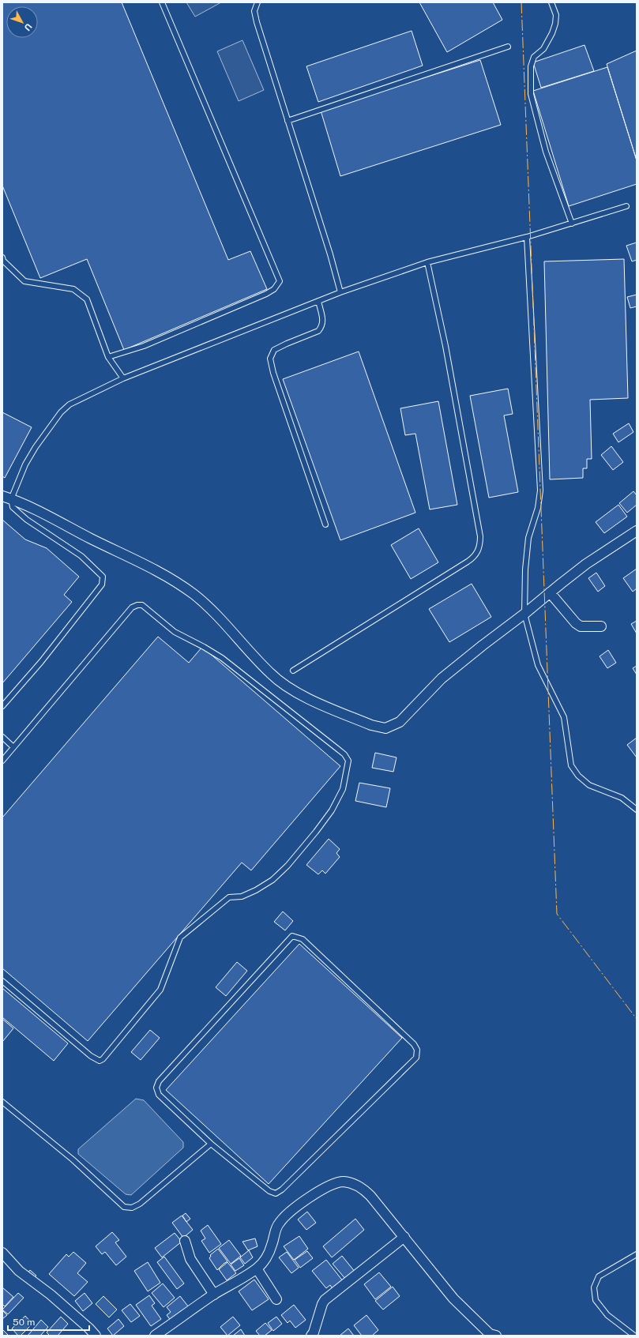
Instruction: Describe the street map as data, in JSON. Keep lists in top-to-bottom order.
{
  "scale_bar": "50 m",
  "north": "bottom right"
}
